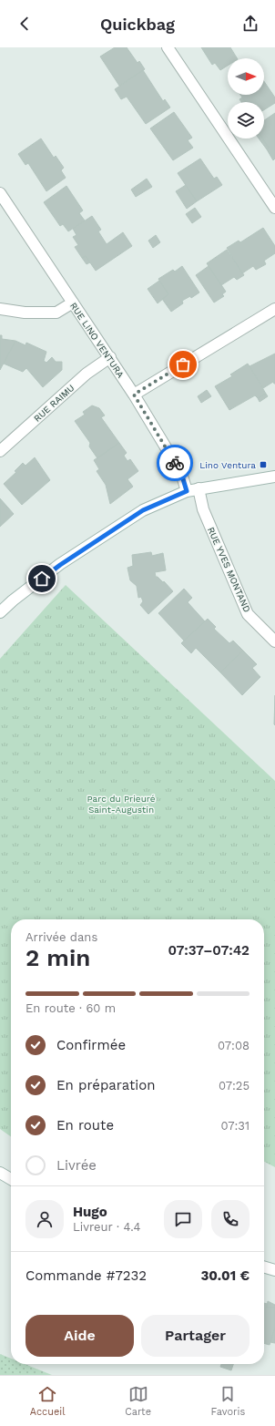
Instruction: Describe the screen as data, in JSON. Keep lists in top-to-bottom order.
{
  "streets": {
    "street": ["RUE LINO VENTURA", "RUE RAIMU", "RUE YVES MONTAND"]
  },
  "crossings": [
    ["RUE LINO VENTURA", "RUE RAIMU"]
  ],
  "parks": ["Parc du Prieuré Saint-Augustin"],
  "places": {
    "transit": ["Lino Ventura"]
  },
  "north": "right",
  "page": {
    "header": "Quickbag",
    "heading": ["2 min", "Arrivée dans", "07:37–07:42"],
    "panel": [
      "Hugo",
      "Livreur · 4.4",
      "Commande #7232",
      "30.01 €"
    ],
    "bar": "En route · 60 m",
    "list": [
      ["Confirmée", "07:08"],
      ["En préparation", "07:25"],
      ["En route", "07:31"],
      "Livrée"
    ],
    "buttons": ["Aide", "Partager"],
    "tabs": ["Accueil", "Carte", "Favoris"]
  }
}
